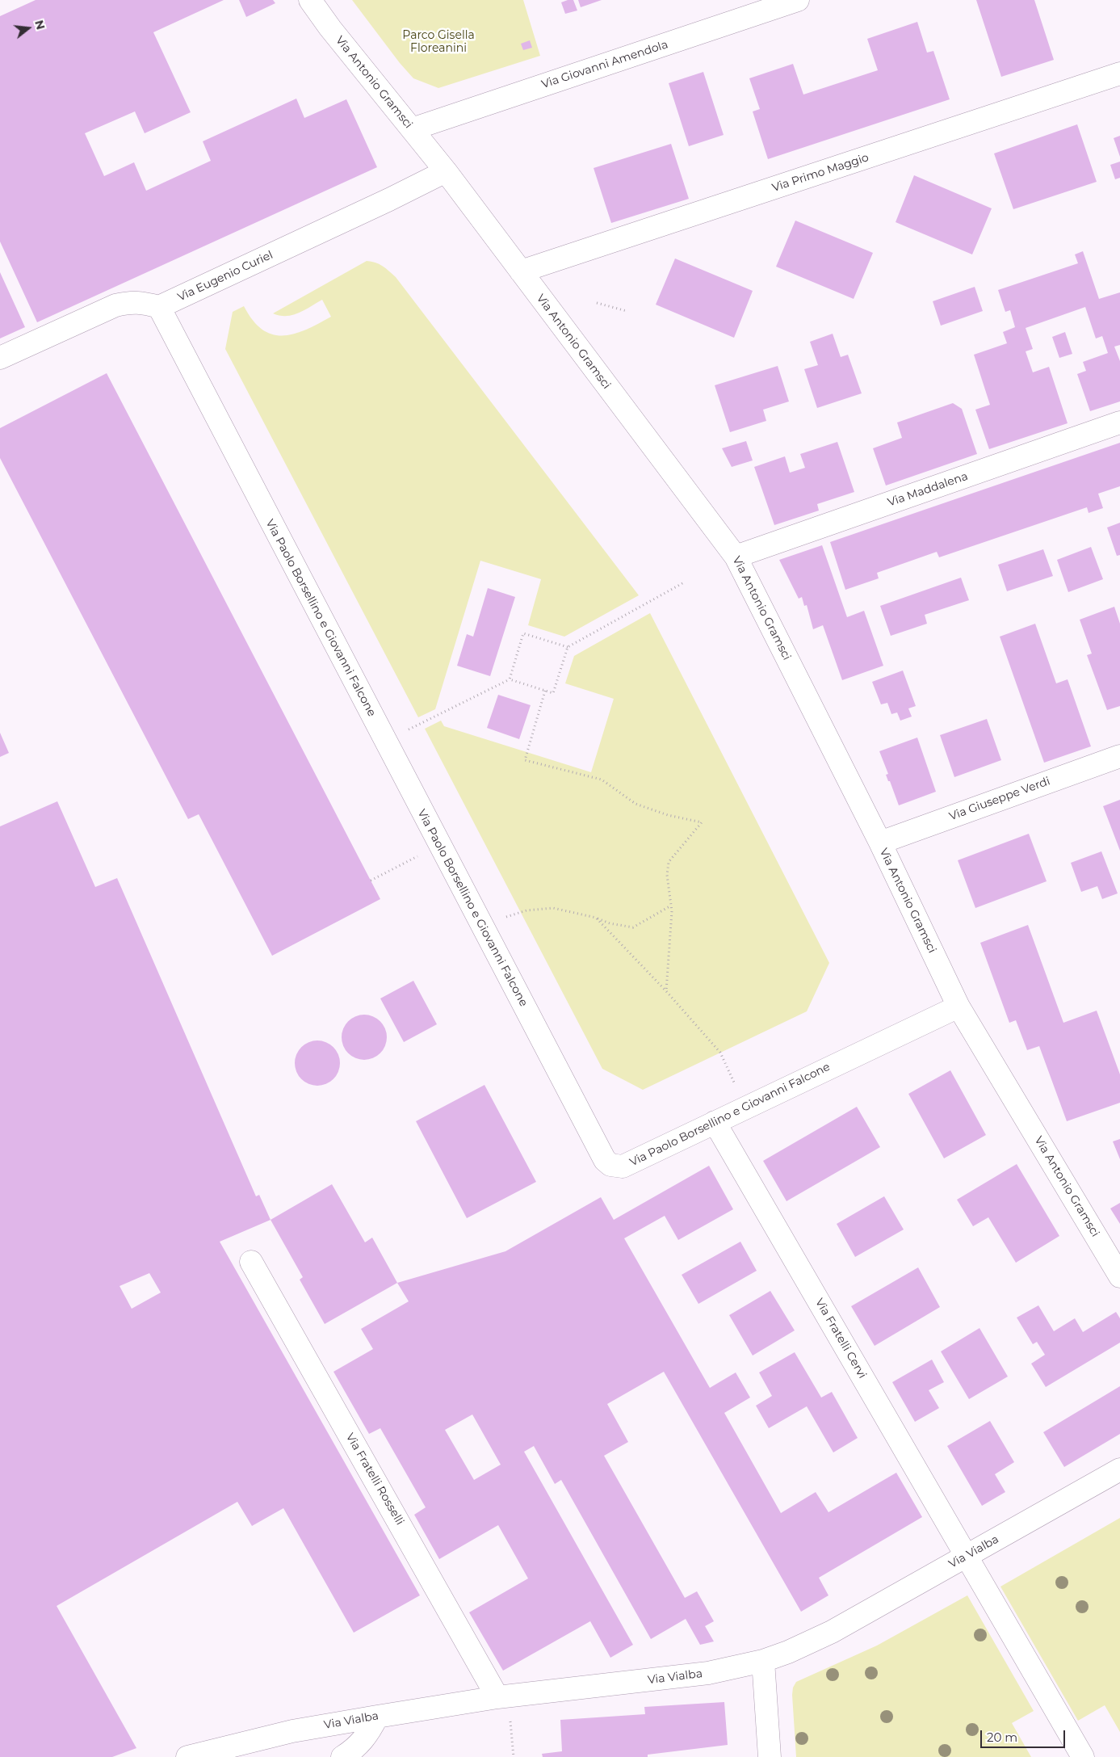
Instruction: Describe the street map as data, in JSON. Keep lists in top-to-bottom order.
{
  "streets": {
    "street": [
      "Via Giovanni Amendola",
      "Via Antonio Gramsci",
      "Via Primo Maggio",
      "Via Eugenio Curiel",
      "Via Maddalena",
      "Via Paolo Borsellino e Giovanni Falcone",
      "Via Giuseppe Verdi",
      "Via Fratelli Cervi",
      "Via Fratelli Rosselli",
      "Via Vialba"
    ]
  },
  "crossings": [
    ["Via Giovanni Amendola", "Via Antonio Gramsci"],
    ["Via Antonio Gramsci", "Via Primo Maggio"],
    ["Via Antonio Gramsci", "Via Eugenio Curiel"],
    ["Via Antonio Gramsci", "Via Maddalena"],
    ["Via Antonio Gramsci", "Via Paolo Borsellino e Giovanni Falcone"],
    ["Via Antonio Gramsci", "Via Giuseppe Verdi"],
    ["Via Eugenio Curiel", "Via Paolo Borsellino e Giovanni Falcone"],
    ["Via Paolo Borsellino e Giovanni Falcone", "Via Fratelli Cervi"],
    ["Via Fratelli Cervi", "Via Vialba"],
    ["Via Fratelli Rosselli", "Via Vialba"]
  ],
  "parks": ["Parco Gisella Floreanini"],
  "scale_bar": "20 m",
  "north": "right"
}
